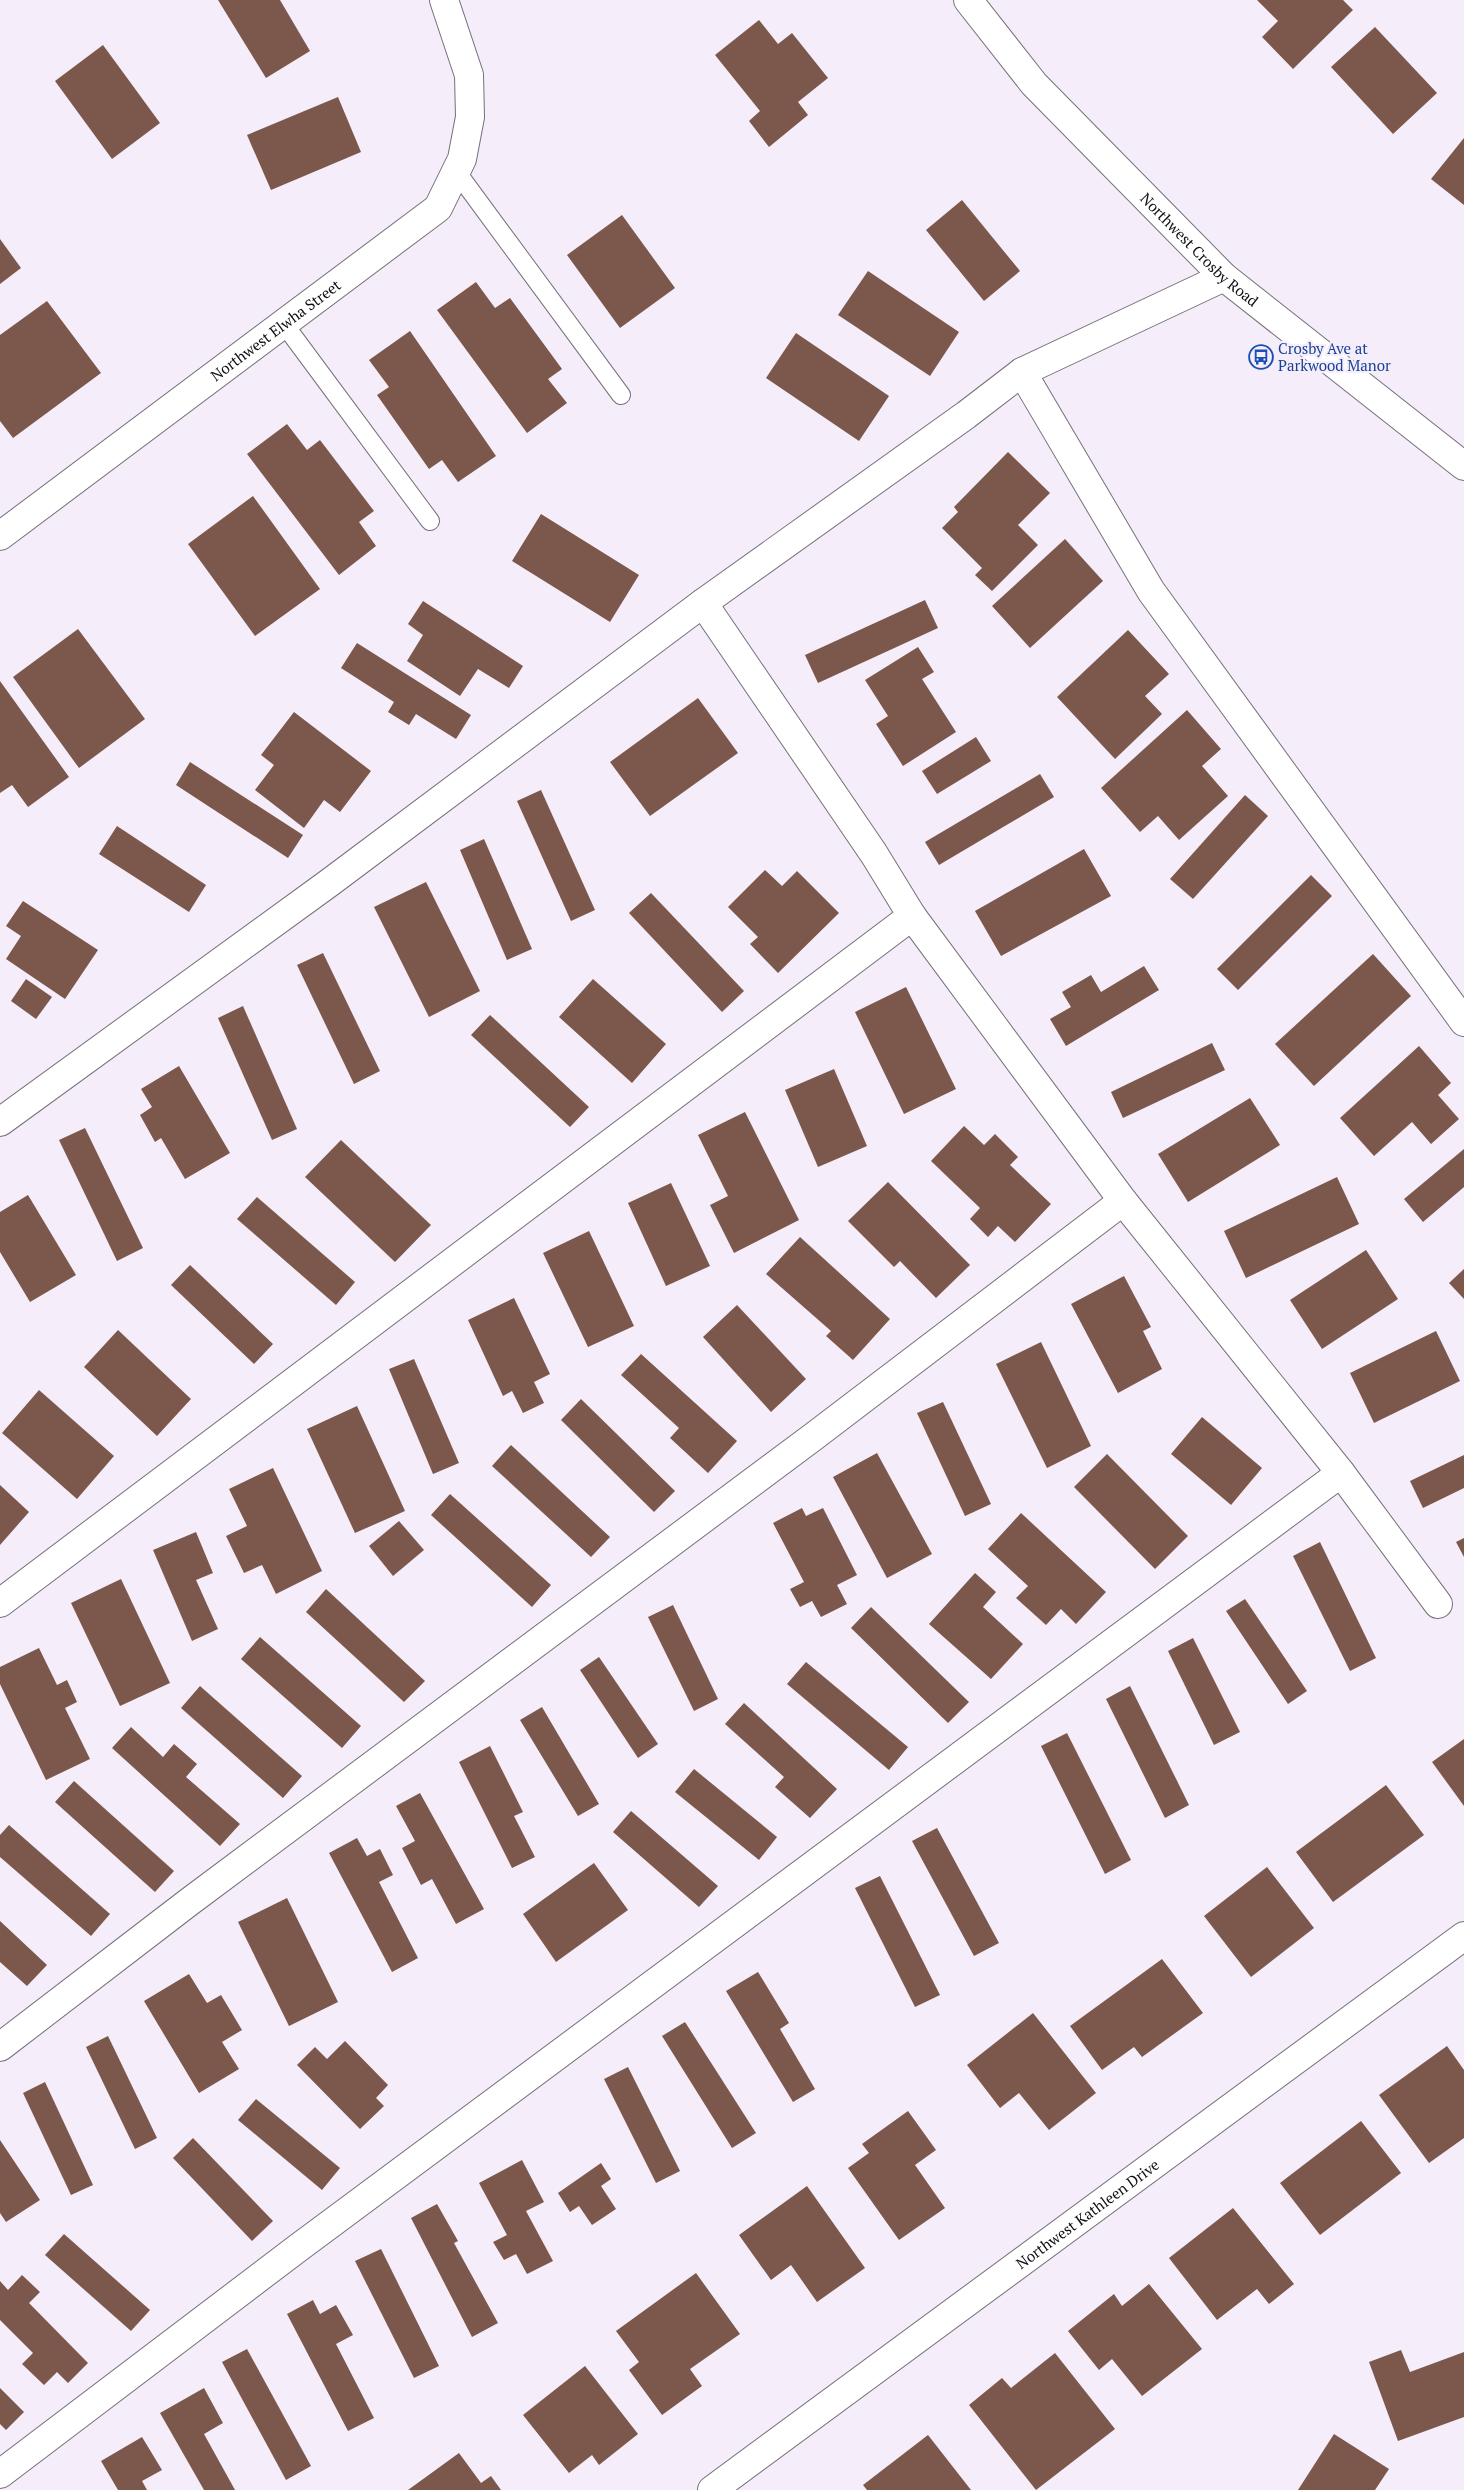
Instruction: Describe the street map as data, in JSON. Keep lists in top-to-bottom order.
{
  "streets": {
    "street": ["Northwest Crosby Road", "Northwest Elwha Street", "Northwest Kathleen Drive"]
  },
  "places": {
    "bus stop": ["Crosby Ave at Parkwood Manor"]
  }
}
